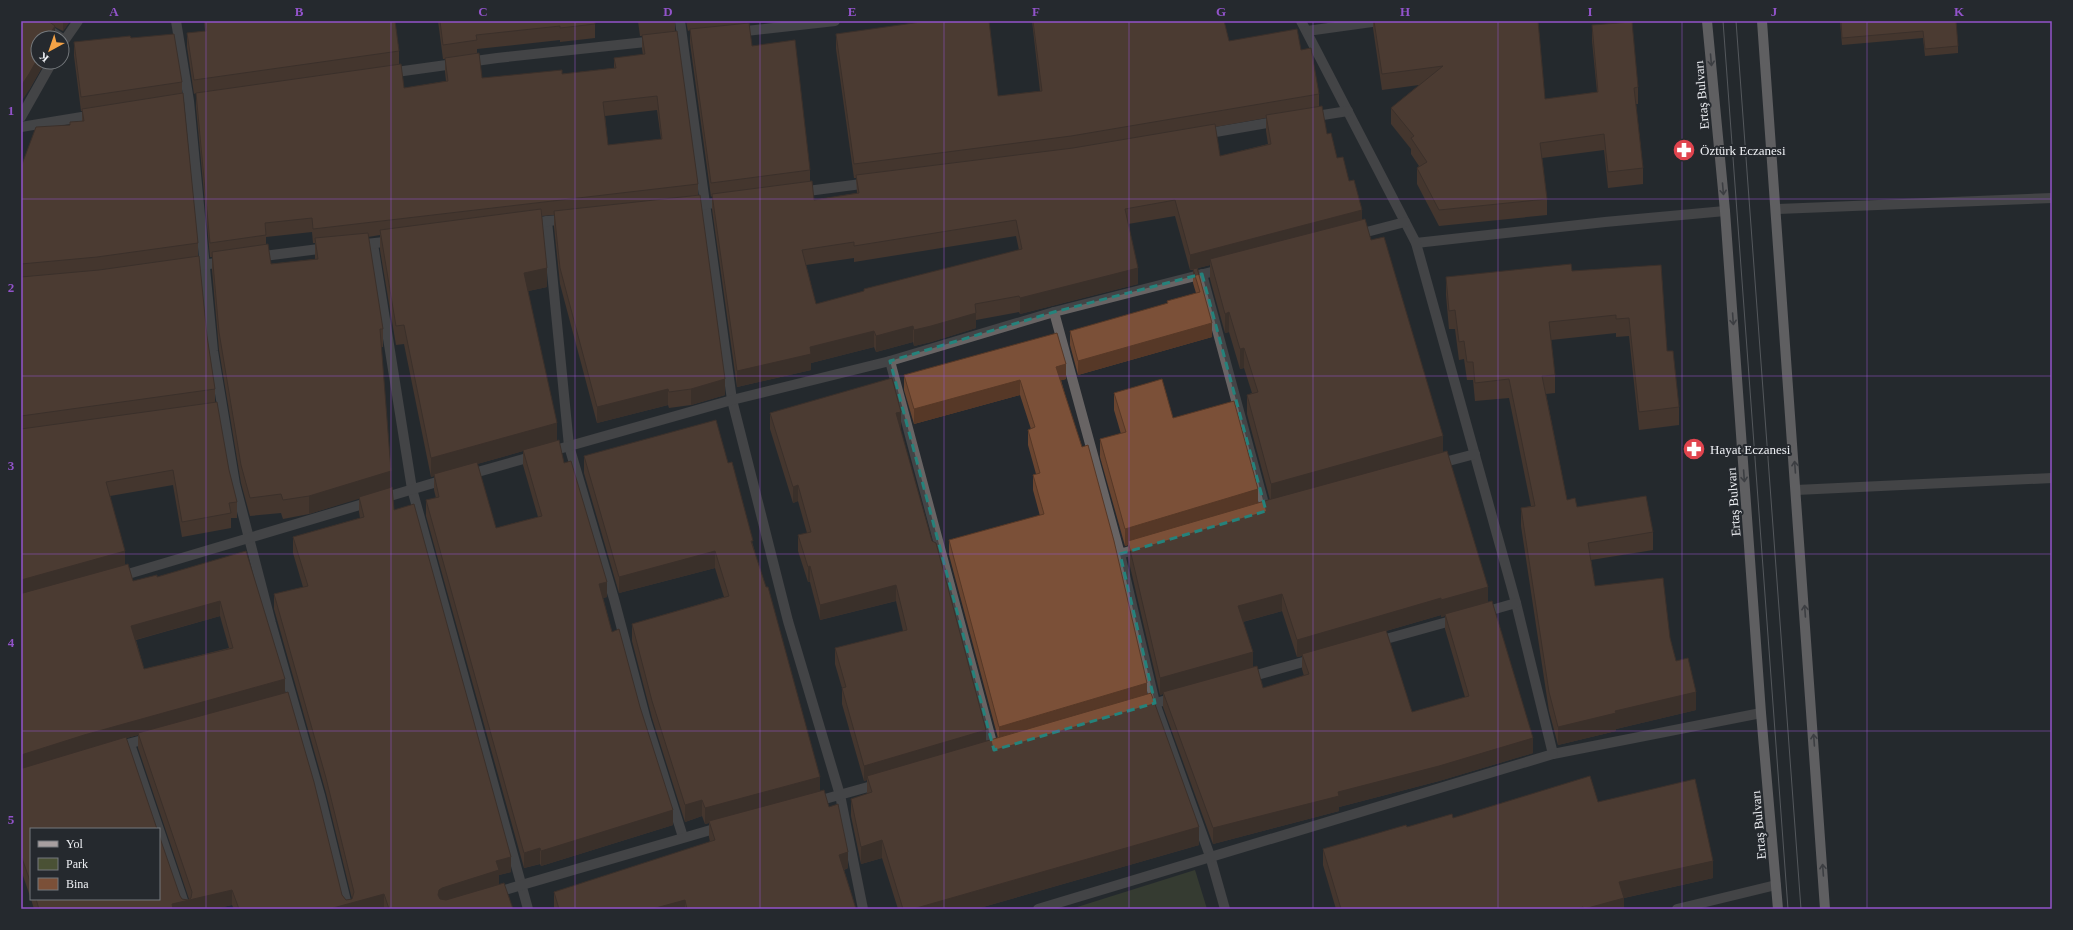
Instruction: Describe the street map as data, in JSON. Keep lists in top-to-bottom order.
{
  "streets": {
    "main road": ["Ertaş Bulvarı"]
  },
  "places": {
    "pharmacy": ["Öztürk Eczanesi", "Hayat Eczanesi"]
  },
  "legend": ["Yol", "Park", "Bina"],
  "north": "bottom left",
  "grid": {
    "columns": [
      "A",
      "B",
      "C",
      "D",
      "E",
      "F",
      "G",
      "H",
      "I",
      "J",
      "K"
    ],
    "rows": [
      "1",
      "2",
      "3",
      "4",
      "5"
    ]
  }
}
